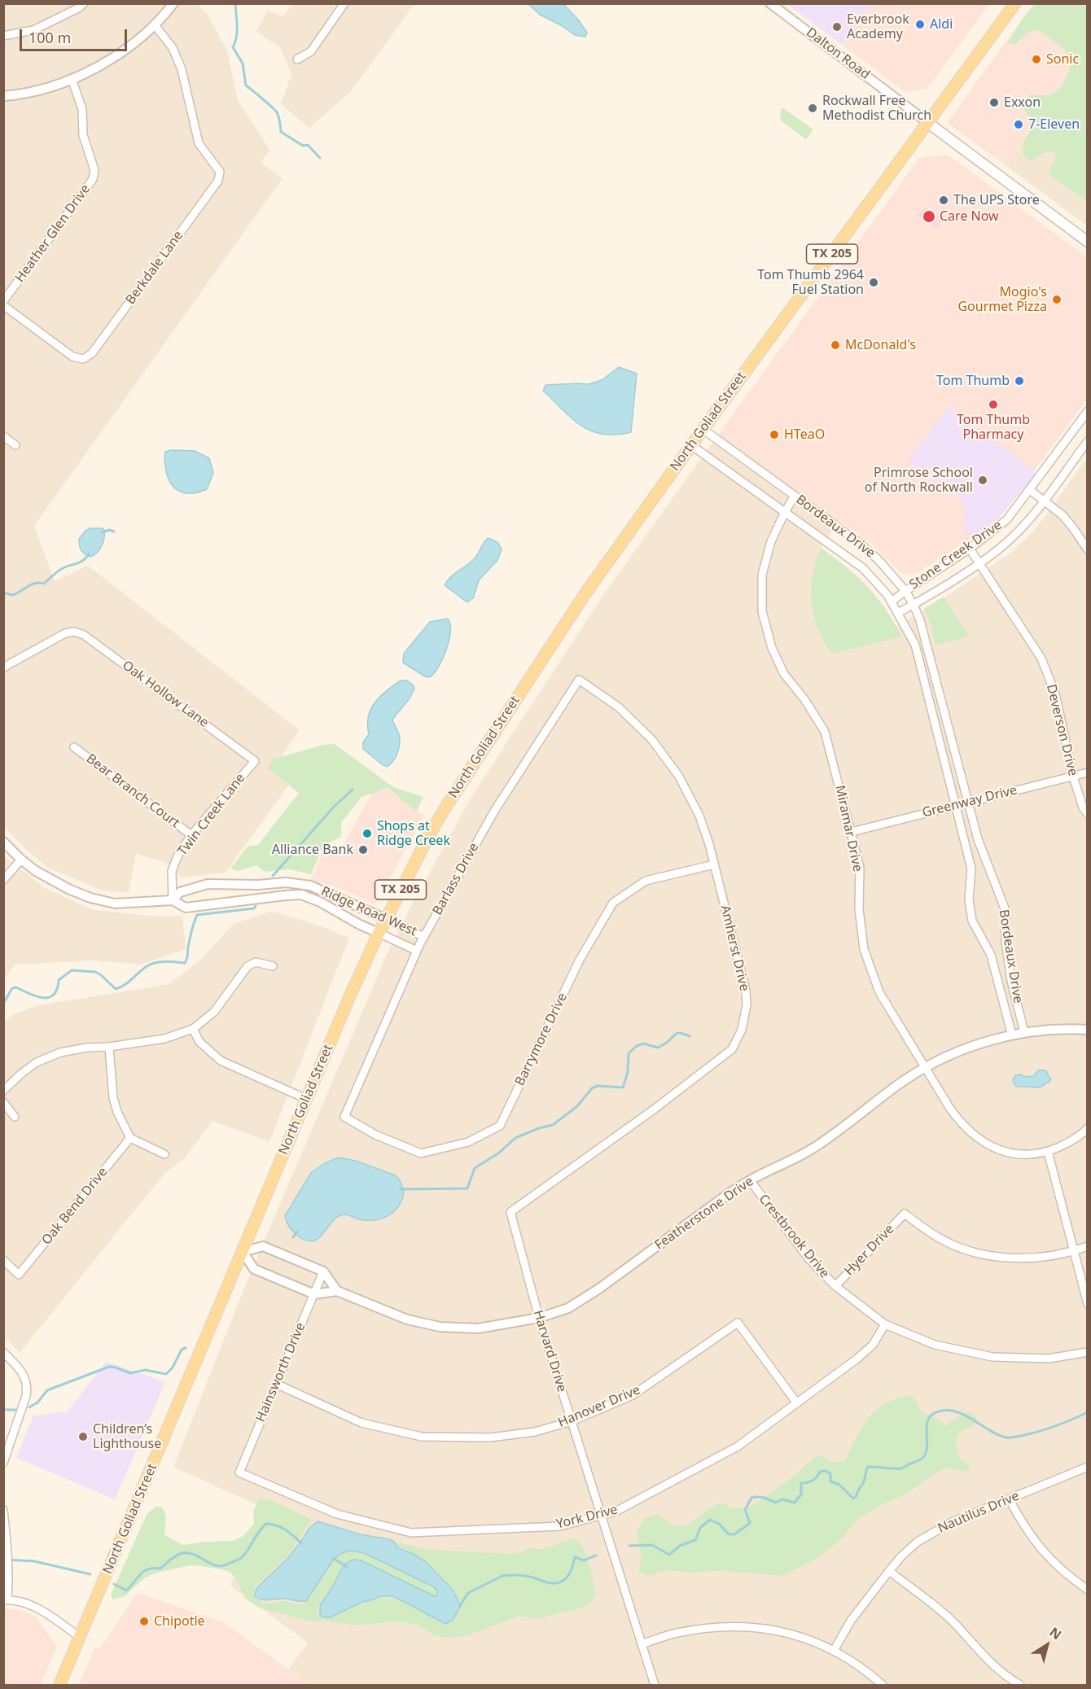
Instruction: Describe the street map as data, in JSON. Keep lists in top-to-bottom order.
{
  "streets": {
    "main road": ["TX 205", "North Goliad Street"],
    "street": [
      "Dalton Road",
      "Heather Glen Drive",
      "Berkdale Lane",
      "Bordeaux Drive",
      "Stone Creek Drive",
      "Oak Hollow Lane",
      "Deverson Drive",
      "Bear Branch Court",
      "Greenway Drive",
      "Twin Creek Lane",
      "Miramar Drive",
      "Barlass Drive",
      "Ridge Road West",
      "Amherst Drive",
      "Barrymore Drive",
      "Oak Bend Drive",
      "Featherstone Drive",
      "Crestbrook Drive",
      "Hyer Drive",
      "Harvard Drive",
      "Hainsworth Drive",
      "Hanover Drive",
      "Nautilus Drive",
      "York Drive"
    ]
  },
  "crossings": [
    ["Dalton Road", "North Goliad Street"],
    ["Heather Glen Drive", "Berkdale Lane"],
    ["North Goliad Street", "Bordeaux Drive"],
    ["North Goliad Street", "Ridge Road West"],
    ["North Goliad Street", "Featherstone Drive"],
    ["Bordeaux Drive", "Stone Creek Drive"],
    ["Bordeaux Drive", "Greenway Drive"],
    ["Bordeaux Drive", "Miramar Drive"],
    ["Bordeaux Drive", "Featherstone Drive"],
    ["Stone Creek Drive", "Deverson Drive"],
    ["Oak Hollow Lane", "Twin Creek Lane"],
    ["Deverson Drive", "Greenway Drive"],
    ["Bear Branch Court", "Twin Creek Lane"],
    ["Greenway Drive", "Miramar Drive"],
    ["Twin Creek Lane", "Ridge Road West"],
    ["Miramar Drive", "Featherstone Drive"],
    ["Barlass Drive", "Ridge Road West"],
    ["Barlass Drive", "Amherst Drive"],
    ["Barlass Drive", "Barrymore Drive"],
    ["Amherst Drive", "Barrymore Drive"],
    ["Amherst Drive", "Harvard Drive"],
    ["Featherstone Drive", "Crestbrook Drive"],
    ["Featherstone Drive", "Harvard Drive"],
    ["Featherstone Drive", "Hainsworth Drive"],
    ["Crestbrook Drive", "Hyer Drive"],
    ["Crestbrook Drive", "York Drive"],
    ["Harvard Drive", "Hanover Drive"],
    ["Harvard Drive", "York Drive"],
    ["Hainsworth Drive", "Hanover Drive"],
    ["Hainsworth Drive", "York Drive"],
    ["Hanover Drive", "York Drive"]
  ],
  "places": [
    "Aldi",
    "Everbrook Academy",
    "Sonic",
    "Exxon",
    "Rockwall Free Methodist Church",
    "7-Eleven",
    "The UPS Store",
    "Care Now",
    "Tom Thumb 2964 Fuel Station",
    "Mogio's Gourmet Pizza",
    "McDonald's",
    "Tom Thumb",
    "Tom Thumb Pharmacy",
    "HTeaO",
    "Primrose School of North Rockwall",
    "Shops at Ridge Creek",
    "Alliance Bank",
    "Children’s Lighthouse",
    "Chipotle"
  ],
  "scale_bar": "100 m",
  "north": "top right"
}
